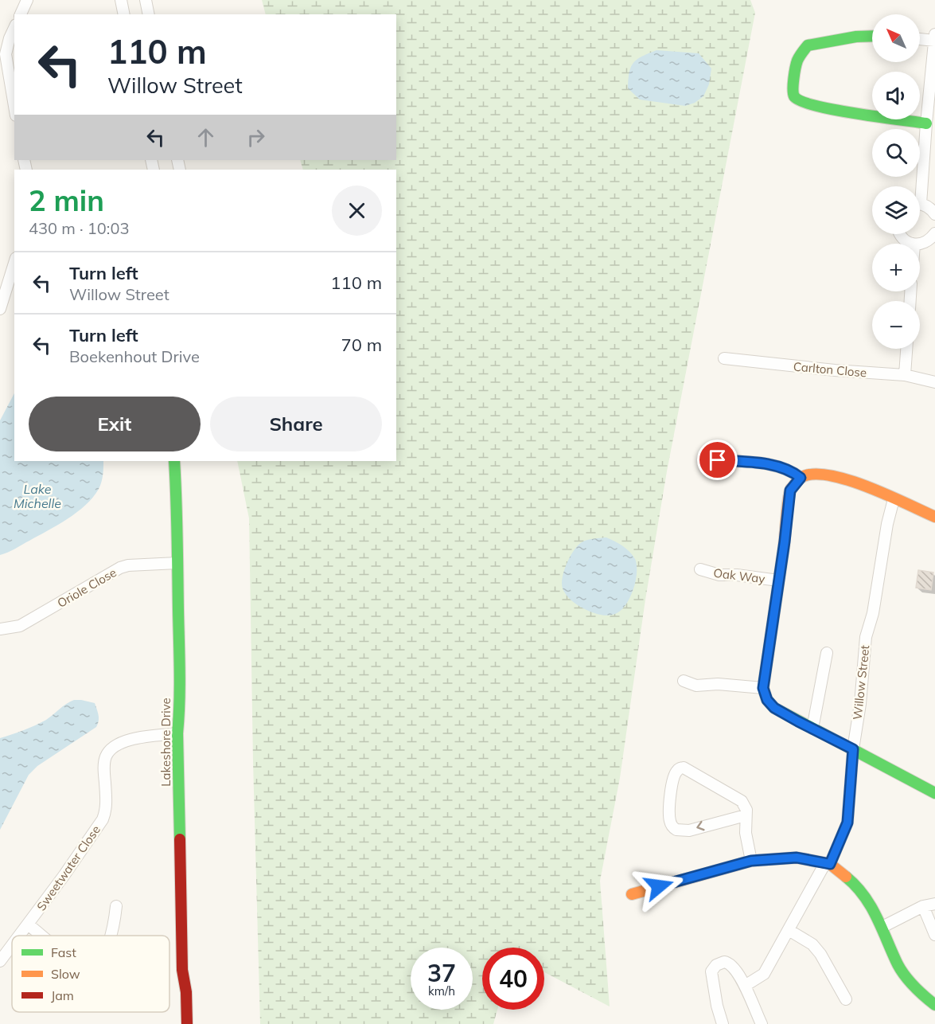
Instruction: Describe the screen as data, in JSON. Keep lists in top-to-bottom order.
{
  "streets": {
    "street": [
      "Carlton Close",
      "Oak Way",
      "Oriole Close",
      "Willow Street",
      "Lakeshore Drive",
      "Sweetwater Close"
    ]
  },
  "crossings": [
    ["Oriole Close", "Lakeshore Drive"],
    ["Lakeshore Drive", "Sweetwater Close"]
  ],
  "water": ["Lake Michelle"],
  "legend": ["Fast", "Slow", "Jam"],
  "north": "top left",
  "page": {
    "map_buttons": ["+", "−"],
    "turn": ["110 m", "Willow Street"],
    "heading": ["2 min", "430 m · 10:03"],
    "list": [
      {
        "name": "Turn left",
        "note": "Willow Street",
        "value": "110 m"
      },
      {
        "name": "Turn left",
        "note": "Boekenhout Drive",
        "value": "70 m"
      }
    ],
    "buttons": ["Exit", "Share"],
    "speed": "37 km/h",
    "limit": "40"
  }
}
